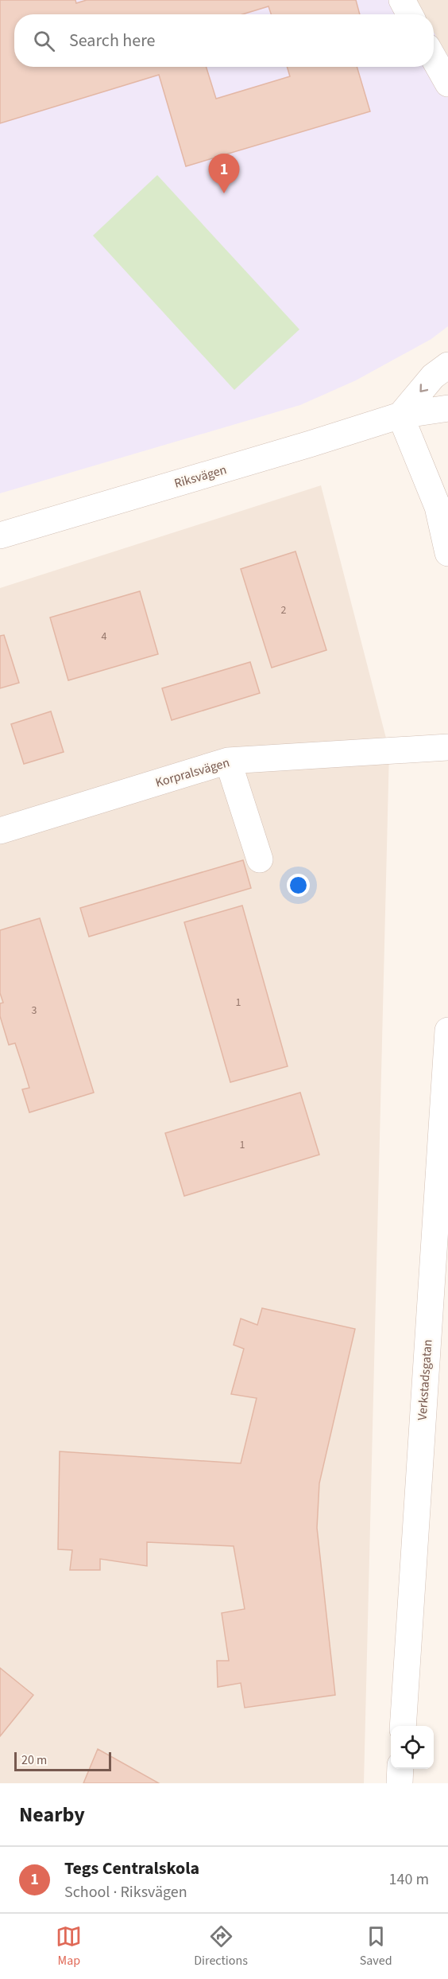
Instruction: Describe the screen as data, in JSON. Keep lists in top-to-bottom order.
{
  "streets": {
    "street": ["Riksvägen", "Korpralsvägen", "Verkstadsgatan"]
  },
  "house_numbers": [
    "2",
    "4",
    "1",
    "3",
    "1"
  ],
  "scale_bar": "20 m",
  "page": {
    "search": "Search here",
    "pins": "1",
    "scale": "20 m",
    "heading": "Nearby",
    "list": [
      {
        "mark": "1",
        "name": "Tegs Centralskola",
        "note": "School · Riksvägen",
        "value": "140 m"
      }
    ],
    "nav": ["Map", "Directions", "Saved"]
  }
}
